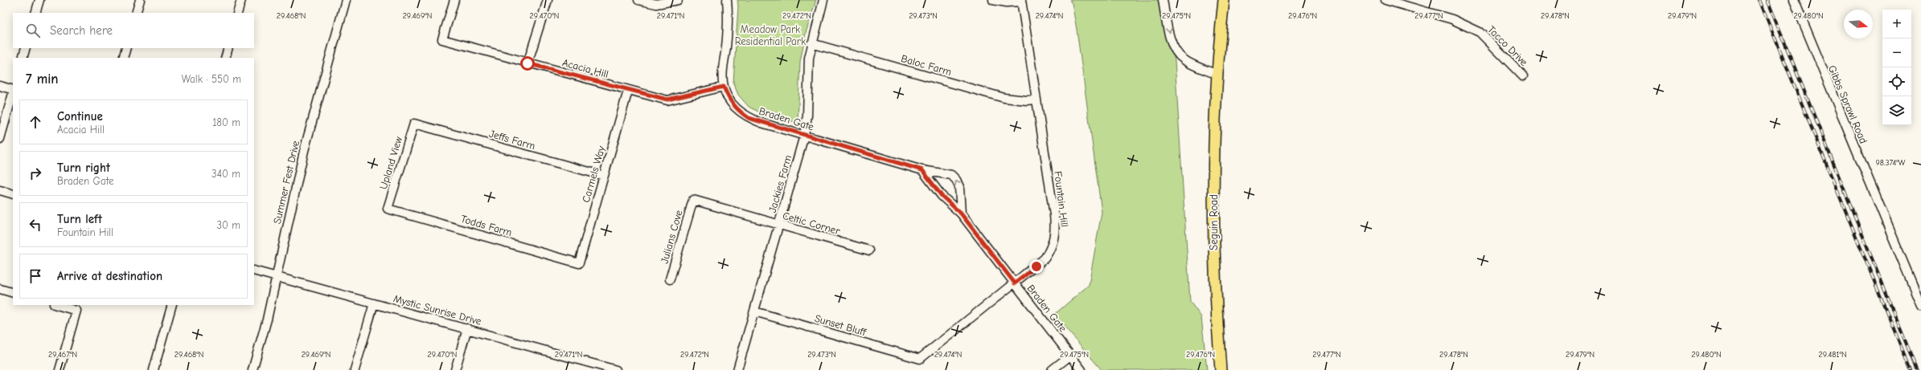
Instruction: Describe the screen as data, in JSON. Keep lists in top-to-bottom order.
{
  "streets": {
    "main road": ["Seguin Road"],
    "street": [
      "Tacco Drive",
      "Baloc Farm",
      "Acacia Hill",
      "Gibbs Sprawl Road",
      "Braden Gate",
      "Jeffs Farm",
      "Upland View",
      "Carmels Way",
      "Summer Fest Drive",
      "Jackies Farm",
      "Fountain Hill",
      "Celtic Corner",
      "Todds Farm",
      "Julians Cove",
      "Mystic Sunrise Drive",
      "Sunset Bluff"
    ]
  },
  "crossings": [
    ["Baloc Farm", "Jackies Farm"],
    ["Baloc Farm", "Fountain Hill"],
    ["Acacia Hill", "Braden Gate"],
    ["Acacia Hill", "Carmels Way"],
    ["Braden Gate", "Jackies Farm"],
    ["Braden Gate", "Fountain Hill"],
    ["Jeffs Farm", "Upland View"],
    ["Jeffs Farm", "Carmels Way"],
    ["Upland View", "Todds Farm"],
    ["Carmels Way", "Todds Farm"],
    ["Summer Fest Drive", "Mystic Sunrise Drive"],
    ["Jackies Farm", "Celtic Corner"],
    ["Jackies Farm", "Sunset Bluff"],
    ["Fountain Hill", "Sunset Bluff"],
    ["Celtic Corner", "Julians Cove"]
  ],
  "parks": ["Meadow Park Residential Park"],
  "north": "right",
  "page": {
    "map_buttons": ["+", "−"],
    "search": "Search here",
    "heading": ["7 min", "Walk · 550 m"],
    "list": [
      ["Continue", "Acacia Hill", "180 m"],
      ["Turn right", "Braden Gate", "340 m"],
      ["Turn left", "Fountain Hill", "30 m"],
      "Arrive at destination"
    ]
  },
  "coordinates": [
    "29.468°N",
    "29.469°N",
    "29.470°N",
    "29.471°N",
    "29.472°N",
    "29.473°N",
    "29.474°N",
    "29.475°N",
    "29.476°N",
    "29.477°N",
    "29.478°N",
    "29.479°N",
    "29.480°N",
    "98.374°W",
    "29.467°N",
    "29.481°N"
  ]
}
